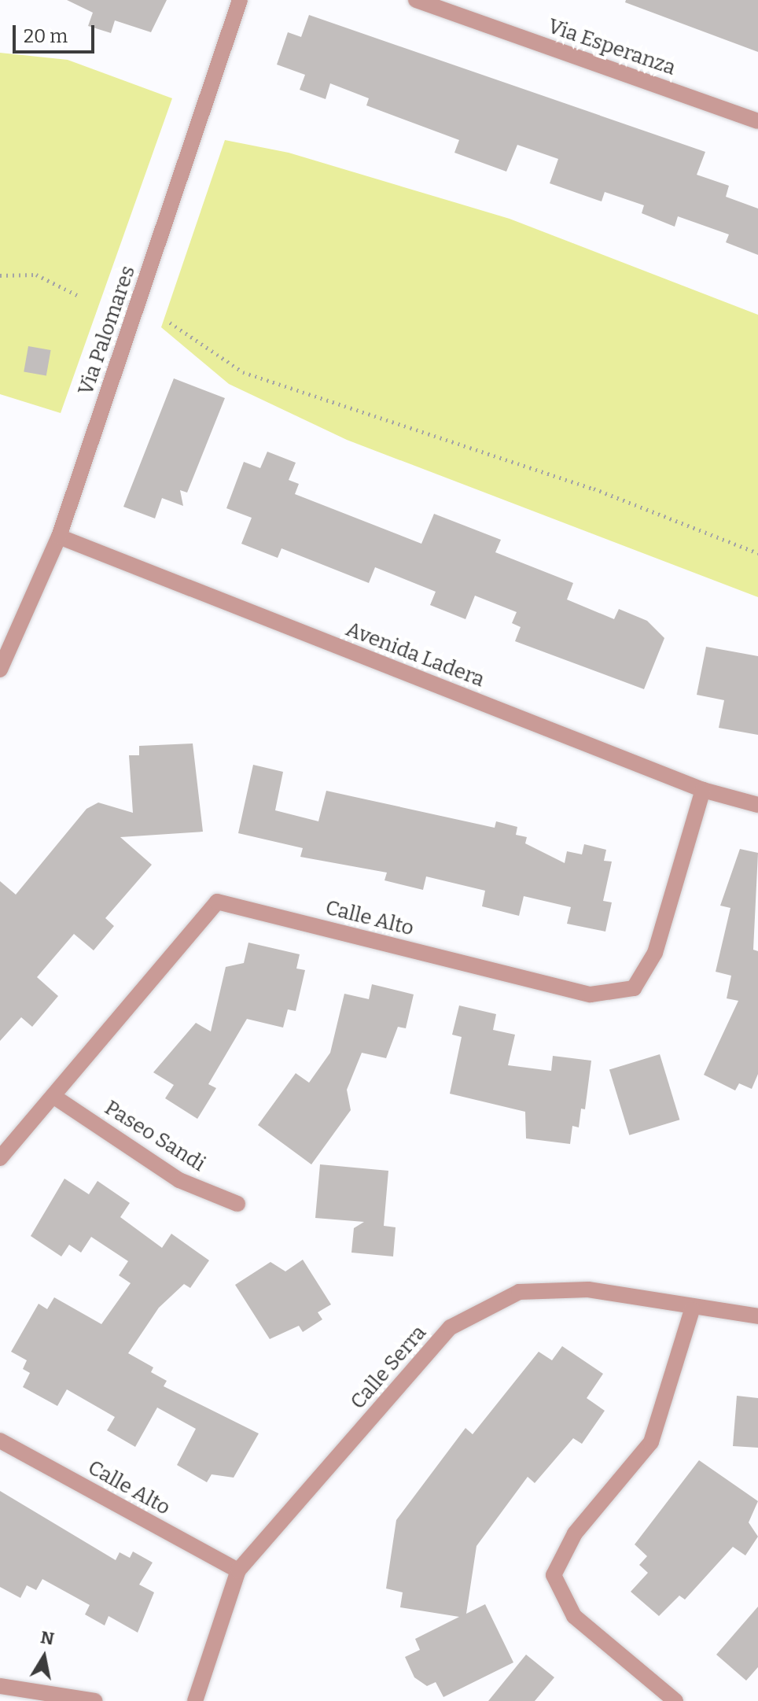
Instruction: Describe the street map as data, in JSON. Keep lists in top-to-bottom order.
{
  "streets": {
    "street": [
      "Via Esperanza",
      "Via Palomares",
      "Avenida Ladera",
      "Calle Alto",
      "Paseo Sandi",
      "Calle Serra"
    ]
  },
  "crossings": [
    ["Via Palomares", "Avenida Ladera"],
    ["Avenida Ladera", "Calle Alto"],
    ["Calle Alto", "Paseo Sandi"],
    ["Calle Alto", "Calle Serra"]
  ],
  "scale_bar": "20 m",
  "north": "top"
}
